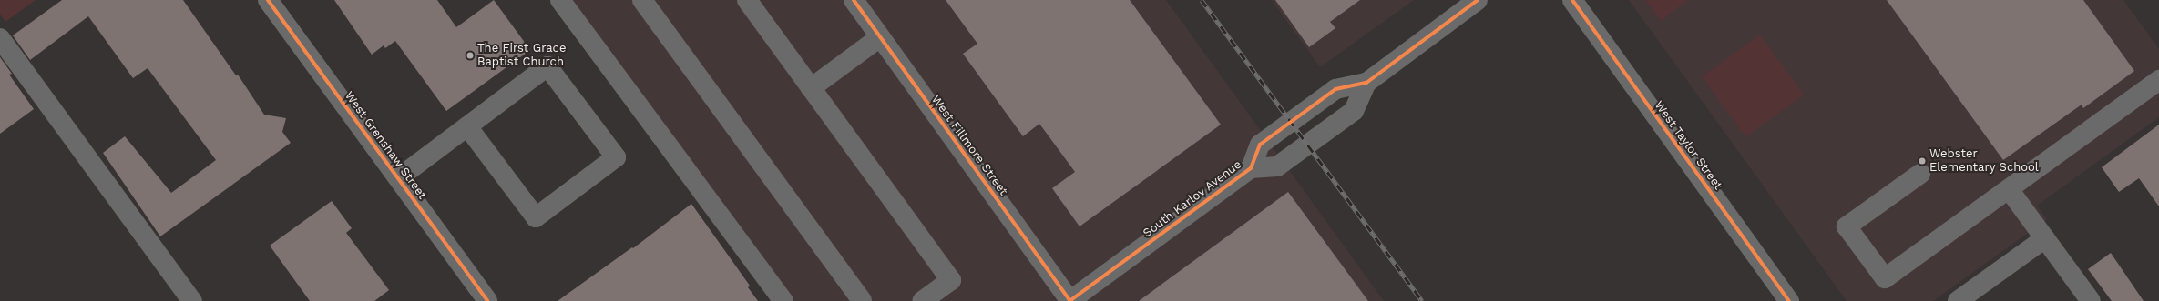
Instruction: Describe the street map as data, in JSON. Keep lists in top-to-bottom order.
{
  "streets": {
    "street": [
      "West Grenshaw Street",
      "West Fillmore Street",
      "West Taylor Street",
      "South Karlov Avenue"
    ]
  },
  "crossings": [
    ["West Fillmore Street", "South Karlov Avenue"]
  ],
  "places": ["The First Grace Baptist Church", "Webster Elementary School"]
}
